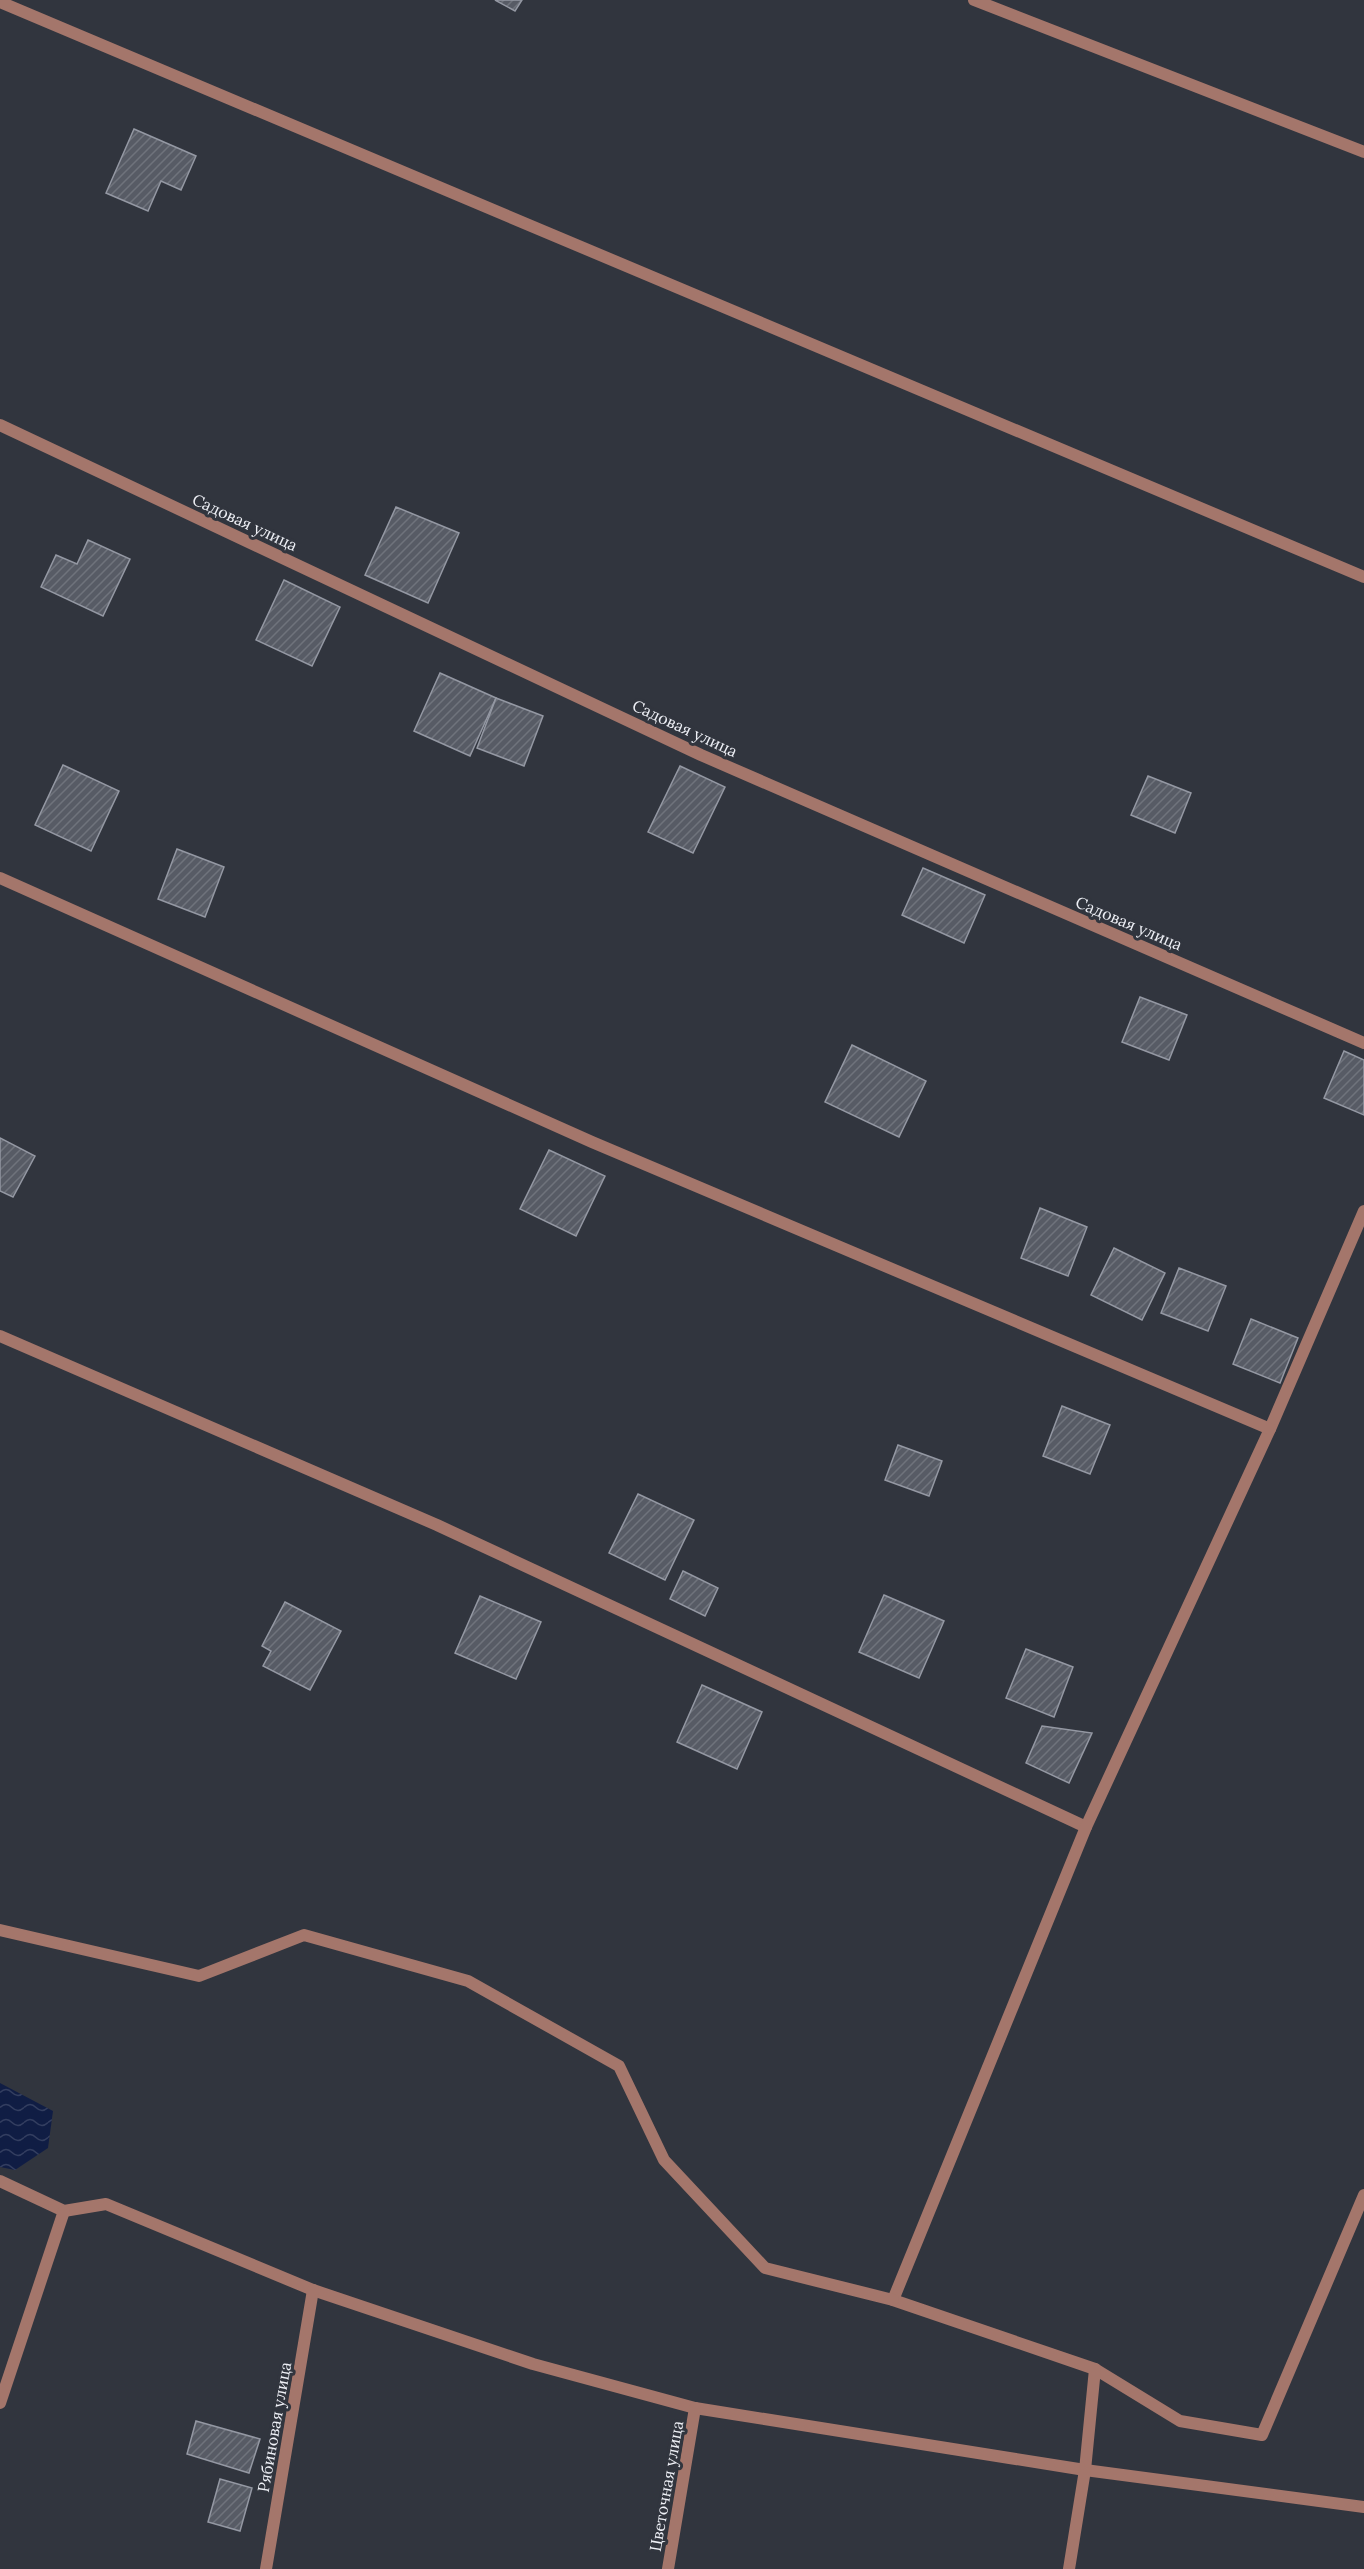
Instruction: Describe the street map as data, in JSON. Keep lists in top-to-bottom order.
{
  "streets": {
    "street": ["Садовая улица", "Рябиновая улица", "Цветочная улица"]
  }
}
